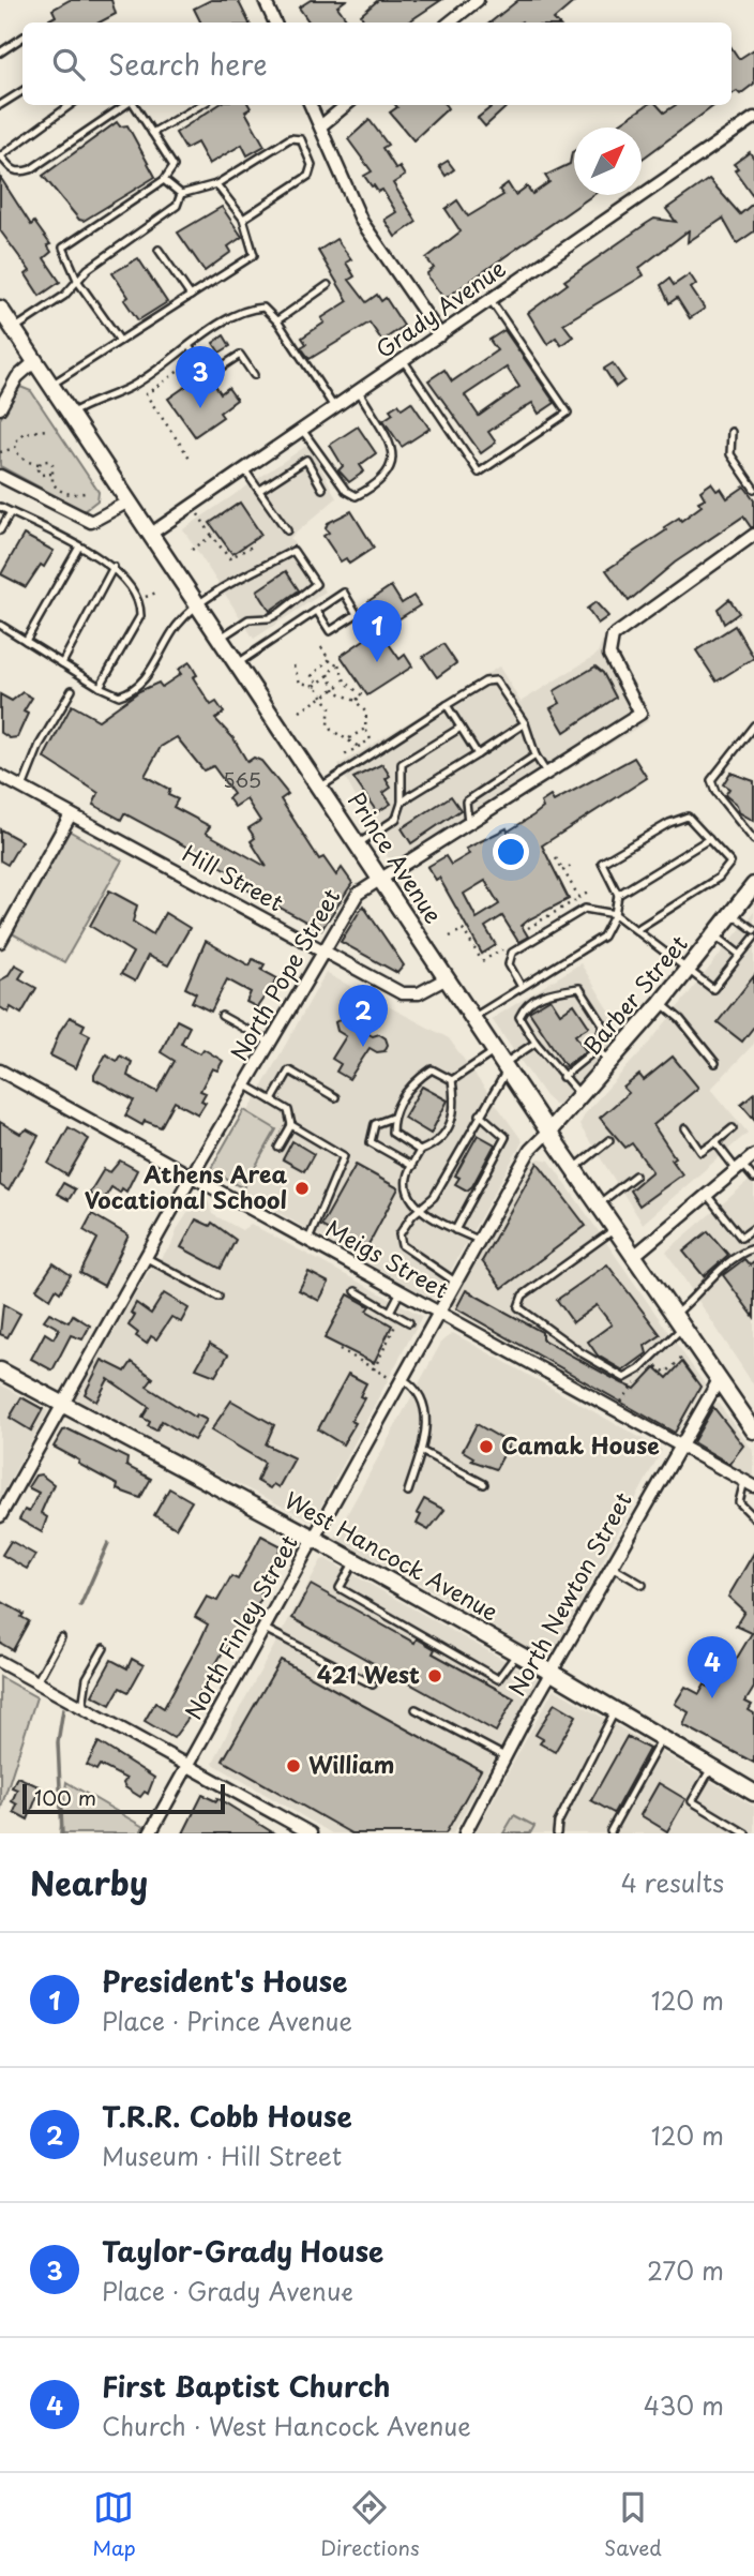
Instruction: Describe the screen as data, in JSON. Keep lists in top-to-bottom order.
{
  "streets": {
    "main road": ["Prince Avenue", "Barber Street", "West Hancock Avenue"],
    "street": [
      "Grady Avenue",
      "Hill Street",
      "North Pope Street",
      "Meigs Street",
      "North Newton Street",
      "North Finley Street"
    ]
  },
  "crossings": [
    ["Grady Avenue", "Prince Avenue"],
    ["Prince Avenue", "Hill Street"],
    ["Prince Avenue", "North Pope Street"],
    ["Prince Avenue", "Barber Street"],
    ["Prince Avenue", "North Newton Street"],
    ["Prince Avenue", "North Finley Street"],
    ["Hill Street", "North Pope Street"],
    ["North Pope Street", "Meigs Street"],
    ["North Pope Street", "West Hancock Avenue"],
    ["Barber Street", "North Finley Street"],
    ["Meigs Street", "North Newton Street"],
    ["Meigs Street", "North Finley Street"],
    ["West Hancock Avenue", "North Newton Street"],
    ["West Hancock Avenue", "North Finley Street"]
  ],
  "places": [
    "Athens Area Vocational School",
    "Camak House",
    "421 West",
    "William"
  ],
  "house_numbers": ["565"],
  "scale_bar": "100 m",
  "north": "top right",
  "page": {
    "search": "Search here",
    "pins": [
      "3",
      "1",
      "2",
      "4"
    ],
    "scale": "100 m",
    "heading": ["Nearby", "4 results"],
    "list": [
      {
        "mark": "1",
        "name": "President's House",
        "note": "Place · Prince Avenue",
        "value": "120 m"
      },
      {
        "mark": "2",
        "name": "T.R.R. Cobb House",
        "note": "Museum · Hill Street",
        "value": "120 m"
      },
      {
        "mark": "3",
        "name": "Taylor-Grady House",
        "note": "Place · Grady Avenue",
        "value": "270 m"
      },
      {
        "mark": "4",
        "name": "First Baptist Church",
        "note": "Church · West Hancock Avenue",
        "value": "430 m"
      }
    ],
    "nav": ["Map", "Directions", "Saved"]
  }
}
